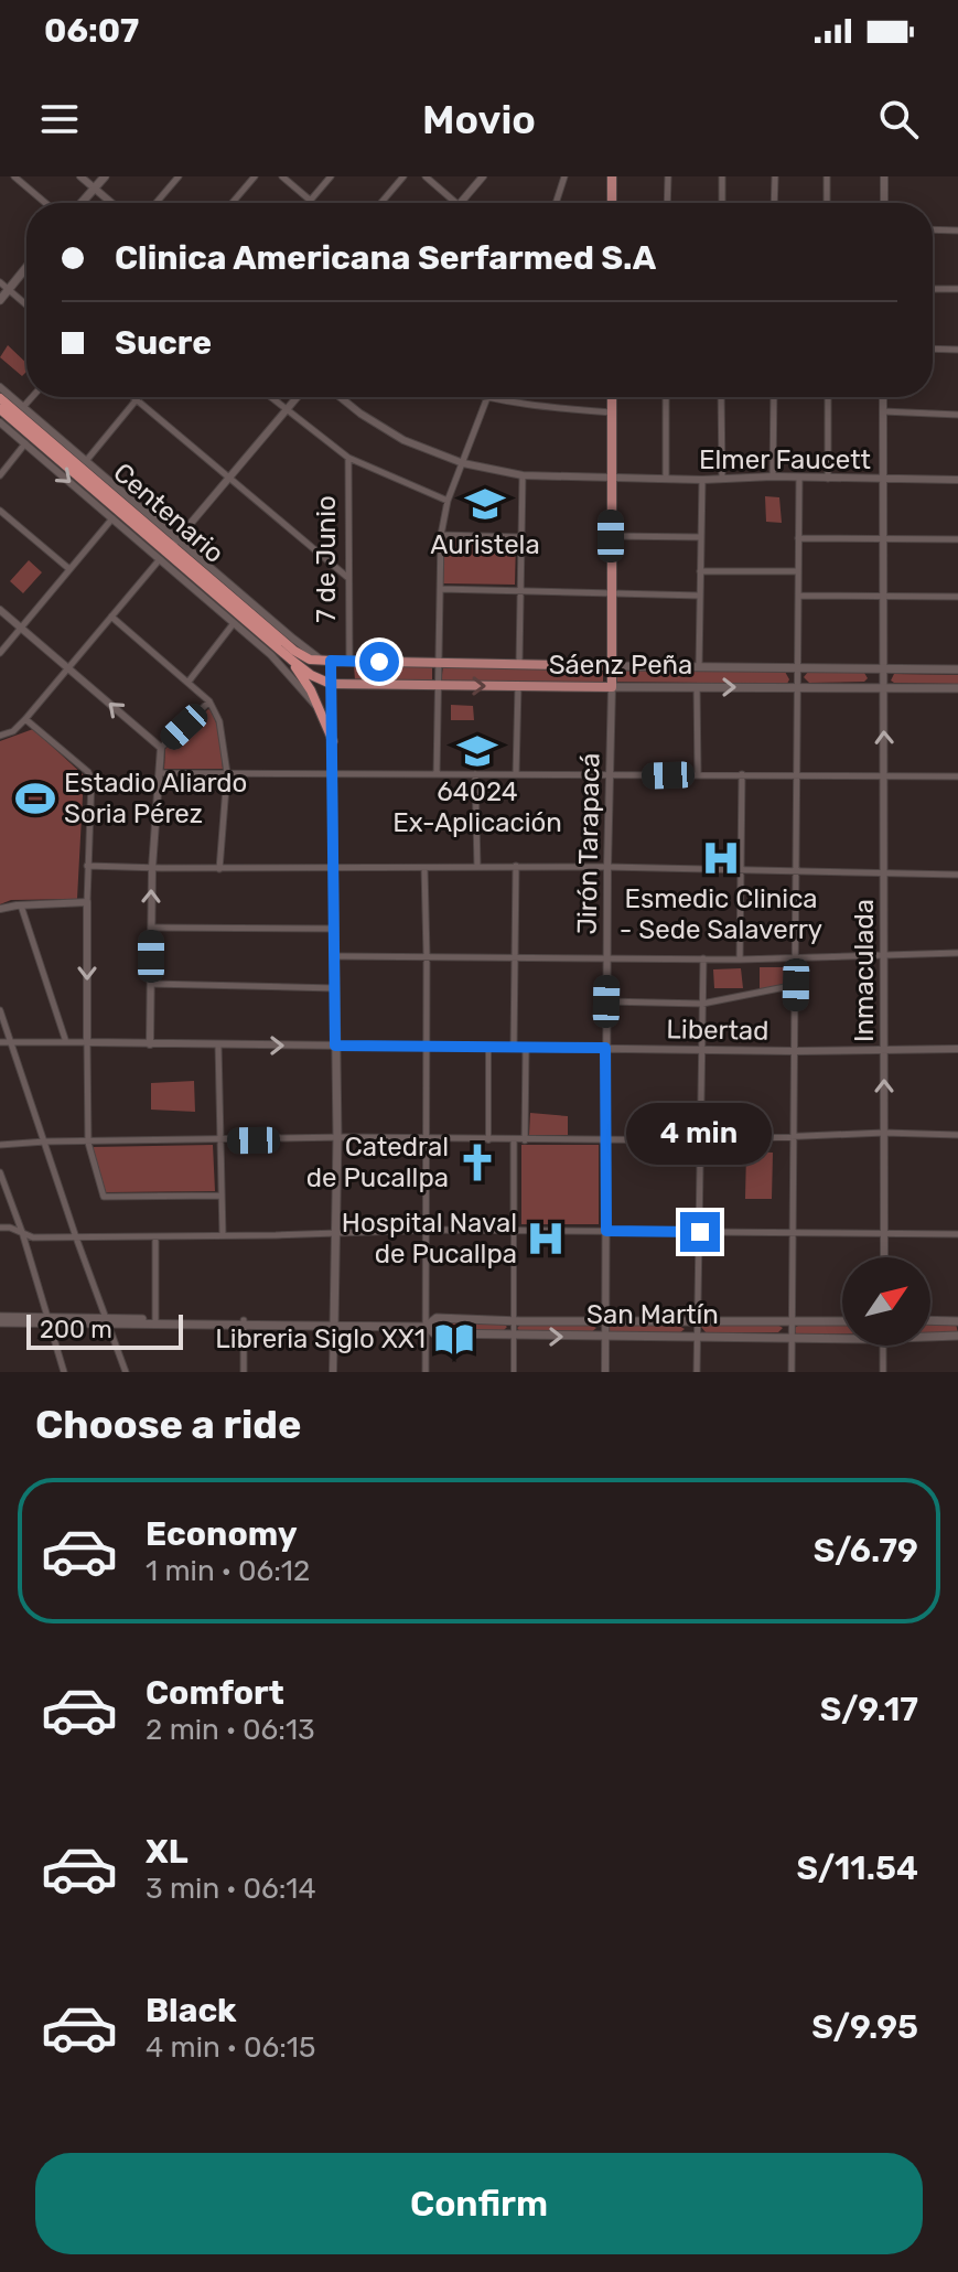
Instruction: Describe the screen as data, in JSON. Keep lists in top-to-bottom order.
{
  "streets": {
    "highway": ["Centenario", "Sáenz Peña"],
    "main road": ["San Martín"],
    "street": [
      "Elmer Faucett",
      "7 de Junio",
      "Jirón Tarapacá",
      "Inmaculada",
      "Libertad"
    ]
  },
  "crossings": [
    ["Elmer Faucett", "Inmaculada"],
    ["Centenario", "Sáenz Peña"],
    ["7 de Junio", "Sáenz Peña"],
    ["Sáenz Peña", "Jirón Tarapacá"],
    ["Sáenz Peña", "Inmaculada"],
    ["Jirón Tarapacá", "Libertad"],
    ["Jirón Tarapacá", "San Martín"],
    ["Inmaculada", "Libertad"]
  ],
  "places": {
    "school or university": ["Auristela", "64024 Ex-Aplicación"],
    "sports": ["Estadio Aliardo Soria Pérez"],
    "hospital": ["Esmedic Clinica - Sede Salaverry", "Hospital Naval de Pucallpa"],
    "church": ["Catedral de Pucallpa"],
    "library": ["Libreria Siglo XX1"]
  },
  "scale_bar": "200 m",
  "north": "top right",
  "page": {
    "status": "06:07",
    "header": "Movio",
    "banner": ["Clinica Americana Serfarmed S.A", "Sucre"],
    "bubble": "4 min",
    "scale": "200 m",
    "heading": "Choose a ride",
    "list": [
      {
        "name": "Economy",
        "note": "1 min · 06:12",
        "value": "S/6.79"
      },
      {
        "name": "Comfort",
        "note": "2 min · 06:13",
        "value": "S/9.17"
      },
      {
        "name": "XL",
        "note": "3 min · 06:14",
        "value": "S/11.54"
      },
      {
        "name": "Black",
        "note": "4 min · 06:15",
        "value": "S/9.95"
      }
    ],
    "buttons": "Confirm"
  }
}
